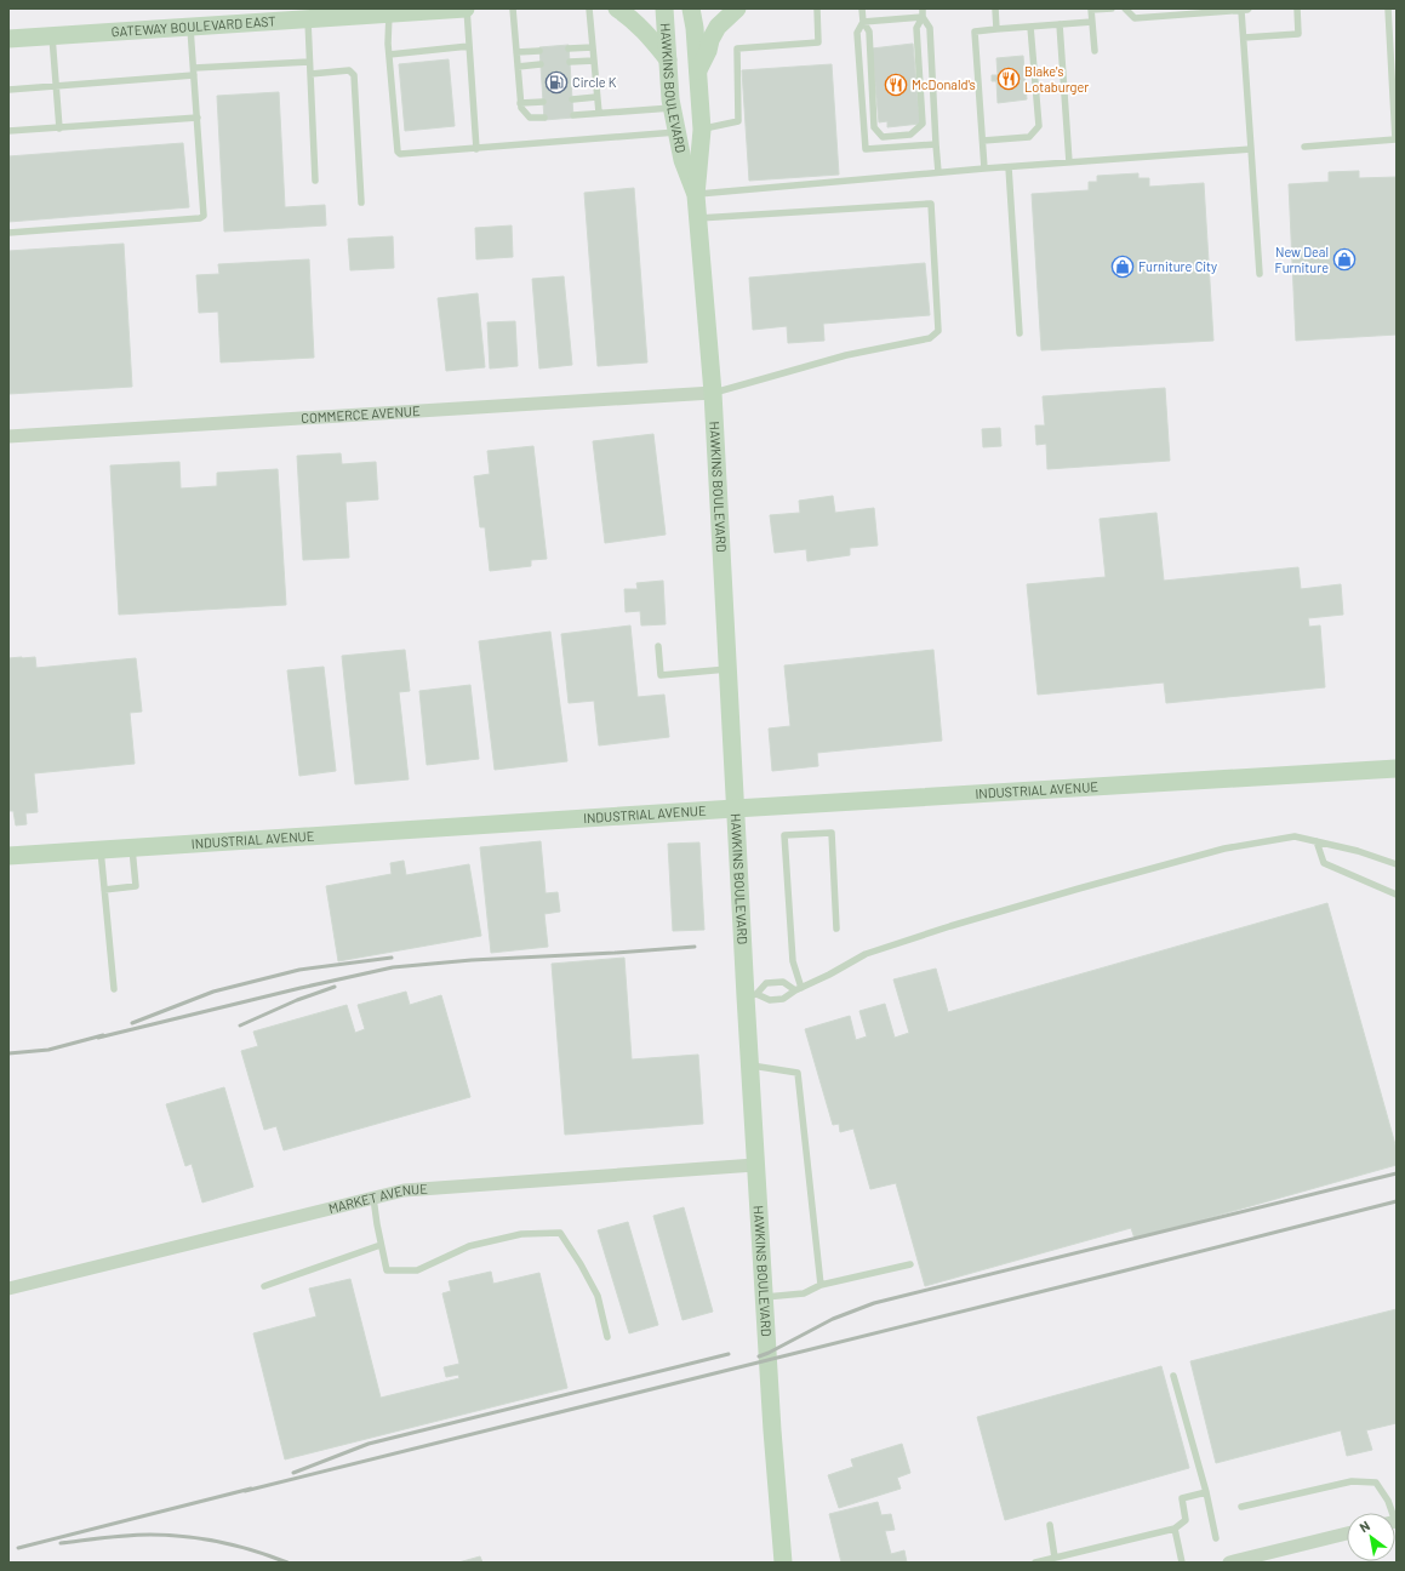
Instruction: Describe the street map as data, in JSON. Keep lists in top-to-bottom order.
{
  "streets": {
    "main road": ["GATEWAY BOULEVARD EAST", "HAWKINS BOULEVARD", "INDUSTRIAL AVENUE"],
    "street": ["COMMERCE AVENUE", "MARKET AVENUE"]
  },
  "crossings": [
    ["HAWKINS BOULEVARD", "COMMERCE AVENUE"],
    ["HAWKINS BOULEVARD", "INDUSTRIAL AVENUE"],
    ["HAWKINS BOULEVARD", "MARKET AVENUE"]
  ],
  "places": {
    "restaurant": ["Blake's Lotaburger", "McDonald's"],
    "fuel station": ["Circle K"],
    "shop": ["New Deal Furniture", "Furniture City"]
  },
  "north": "top left"
}
